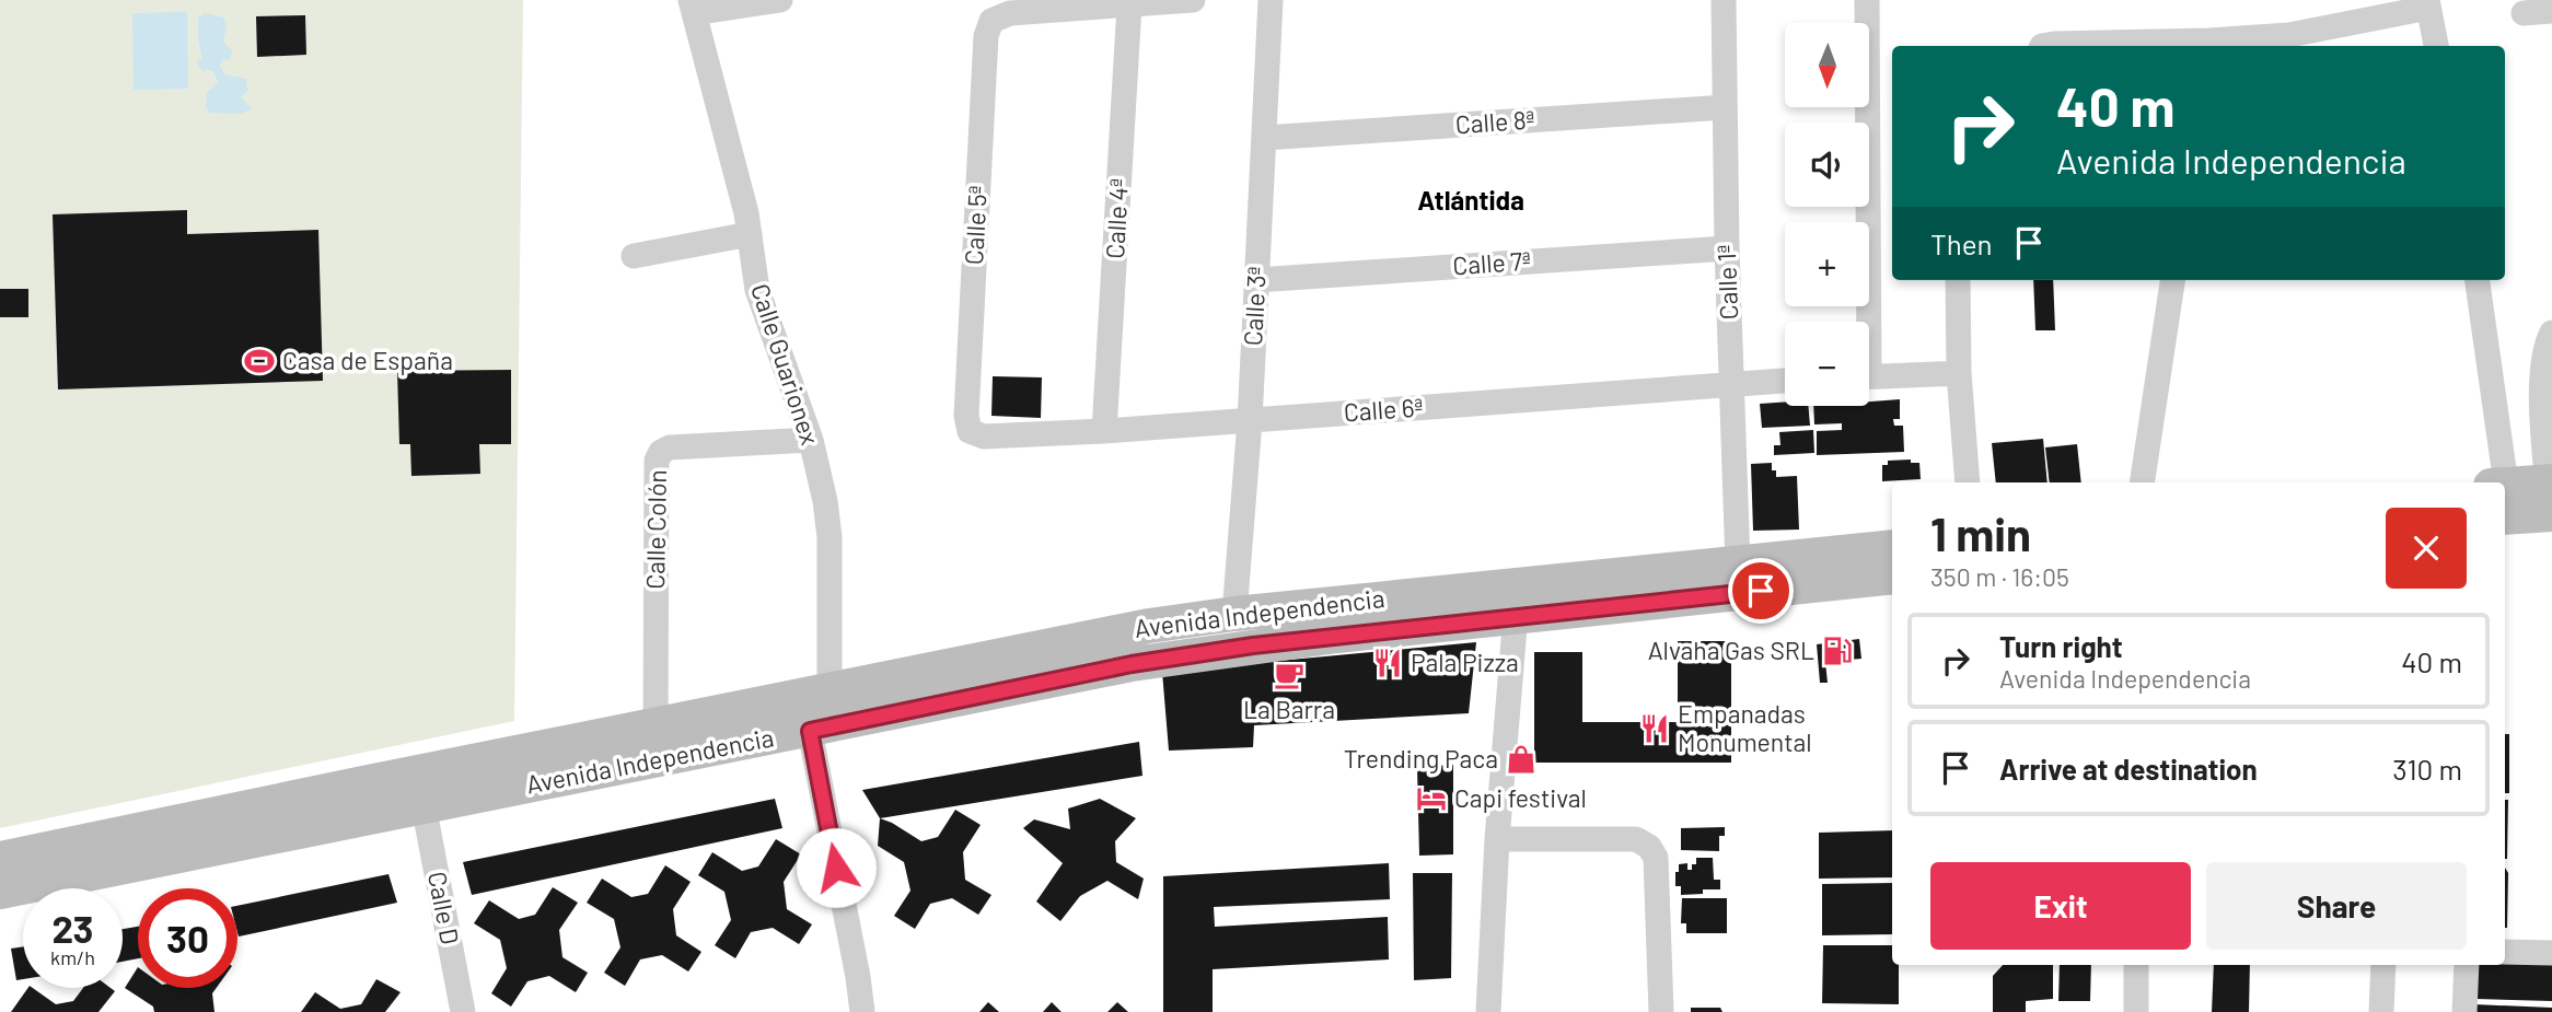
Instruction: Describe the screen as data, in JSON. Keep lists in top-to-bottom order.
{
  "streets": {
    "main road": ["Avenida Independencia"],
    "street": [
      "Calle 8ª",
      "Calle 4ª",
      "Calle 5ª",
      "Calle 7ª",
      "Calle 1ª",
      "Calle 3ª",
      "Calle Guarionex",
      "Calle 6ª",
      "Calle Colón",
      "Calle D"
    ]
  },
  "crossings": [
    ["Calle 8ª", "Calle 1ª"],
    ["Calle 8ª", "Calle 3ª"],
    ["Calle 4ª", "Calle 5ª"],
    ["Calle 4ª", "Calle 6ª"],
    ["Calle 5ª", "Calle 6ª"],
    ["Calle 7ª", "Calle 1ª"],
    ["Calle 7ª", "Calle 3ª"],
    ["Calle 1ª", "Calle 6ª"],
    ["Calle 1ª", "Avenida Independencia"],
    ["Calle 3ª", "Calle 6ª"],
    ["Calle 3ª", "Avenida Independencia"],
    ["Calle Guarionex", "Calle Colón"],
    ["Calle Guarionex", "Avenida Independencia"],
    ["Calle Colón", "Avenida Independencia"],
    ["Avenida Independencia", "Calle D"]
  ],
  "districts": ["Atlántida"],
  "places": {
    "sports": ["Casa de España"],
    "fuel station": ["Alvaha Gas SRL"],
    "restaurant": ["Pala Pizza", "Empanadas Monumental"],
    "cafe": ["La Barra"],
    "shop": ["Trending Paca"],
    "hotel": ["Capi festival"]
  },
  "north": "bottom",
  "page": {
    "map_buttons": ["+", "−"],
    "turn": ["40 m", "Avenida Independencia"],
    "then": "Then",
    "heading": ["1 min", "350 m · 16:05"],
    "list": [
      {
        "name": "Turn right",
        "note": "Avenida Independencia",
        "value": "40 m"
      },
      {
        "name": "Arrive at destination",
        "value": "310 m"
      }
    ],
    "buttons": ["Exit", "Share"],
    "speed": "23 km/h",
    "limit": "30"
  }
}
